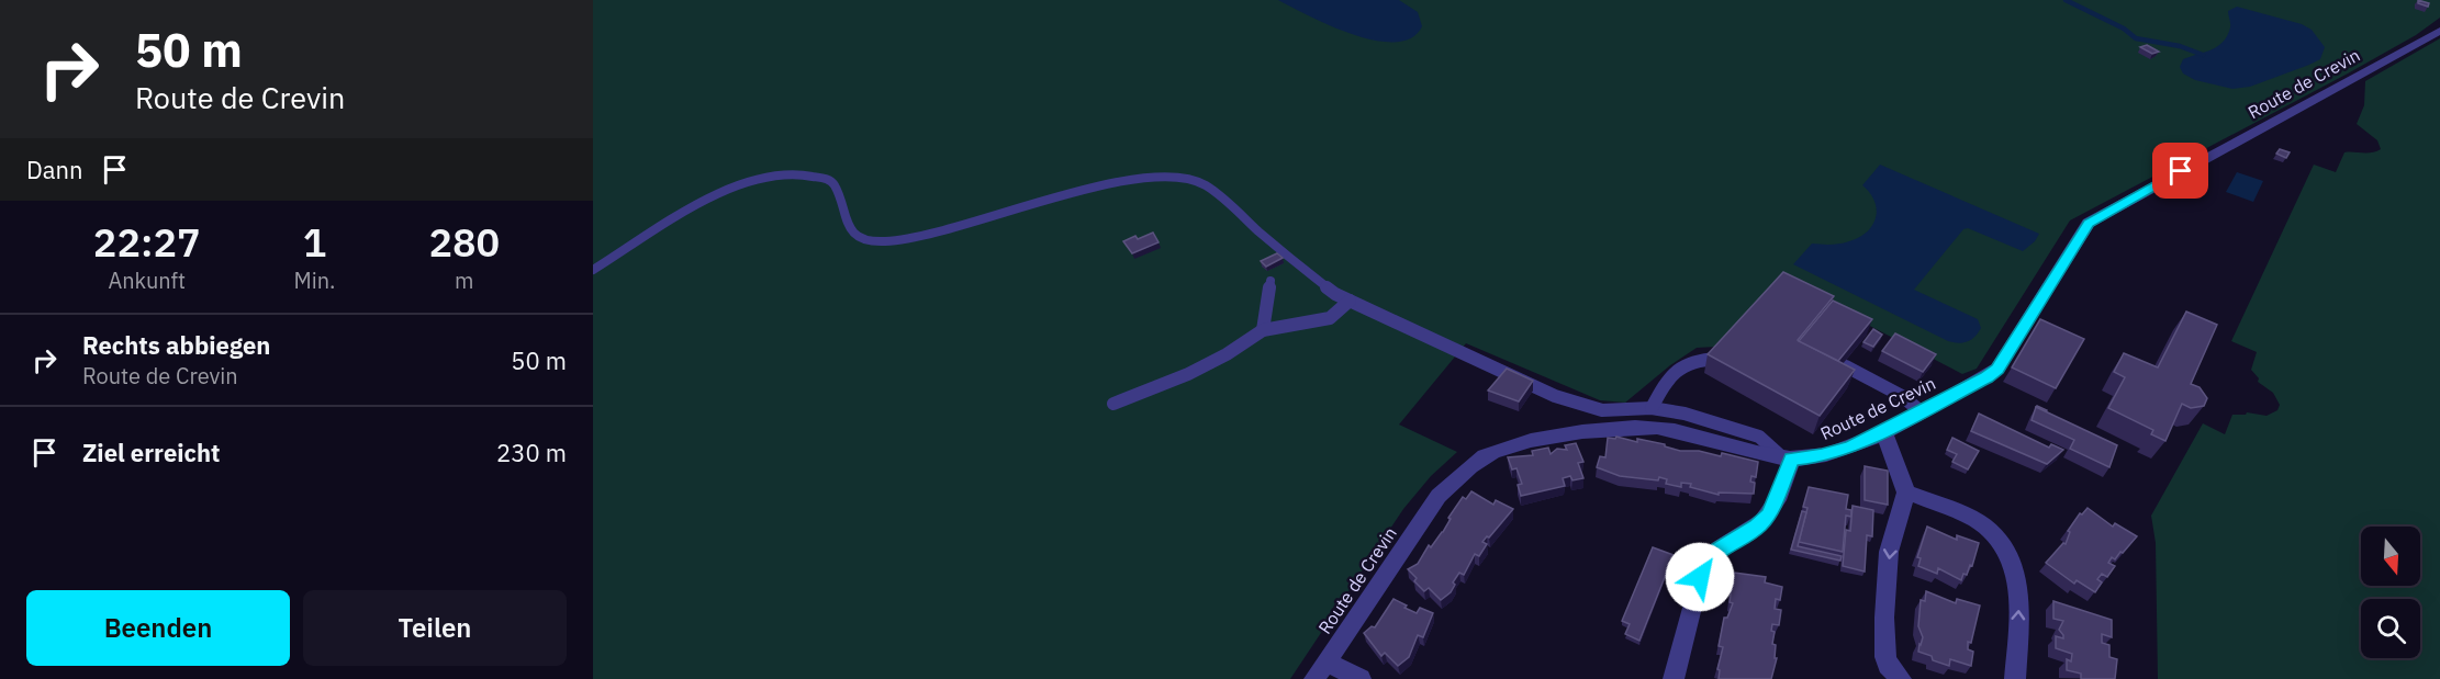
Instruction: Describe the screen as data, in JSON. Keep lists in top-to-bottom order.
{
  "streets": {
    "street": ["Route de Crevin"]
  },
  "north": "bottom",
  "page": {
    "turn": ["50 m", "Route de Crevin"],
    "then": "Dann",
    "eta": [
      "22:27",
      "Ankunft",
      "1",
      "Min.",
      "280",
      "m"
    ],
    "list": [
      {
        "name": "Rechts abbiegen",
        "note": "Route de Crevin",
        "value": "50 m"
      },
      {
        "name": "Ziel erreicht",
        "value": "230 m"
      }
    ],
    "buttons": ["Beenden", "Teilen"]
  }
}
